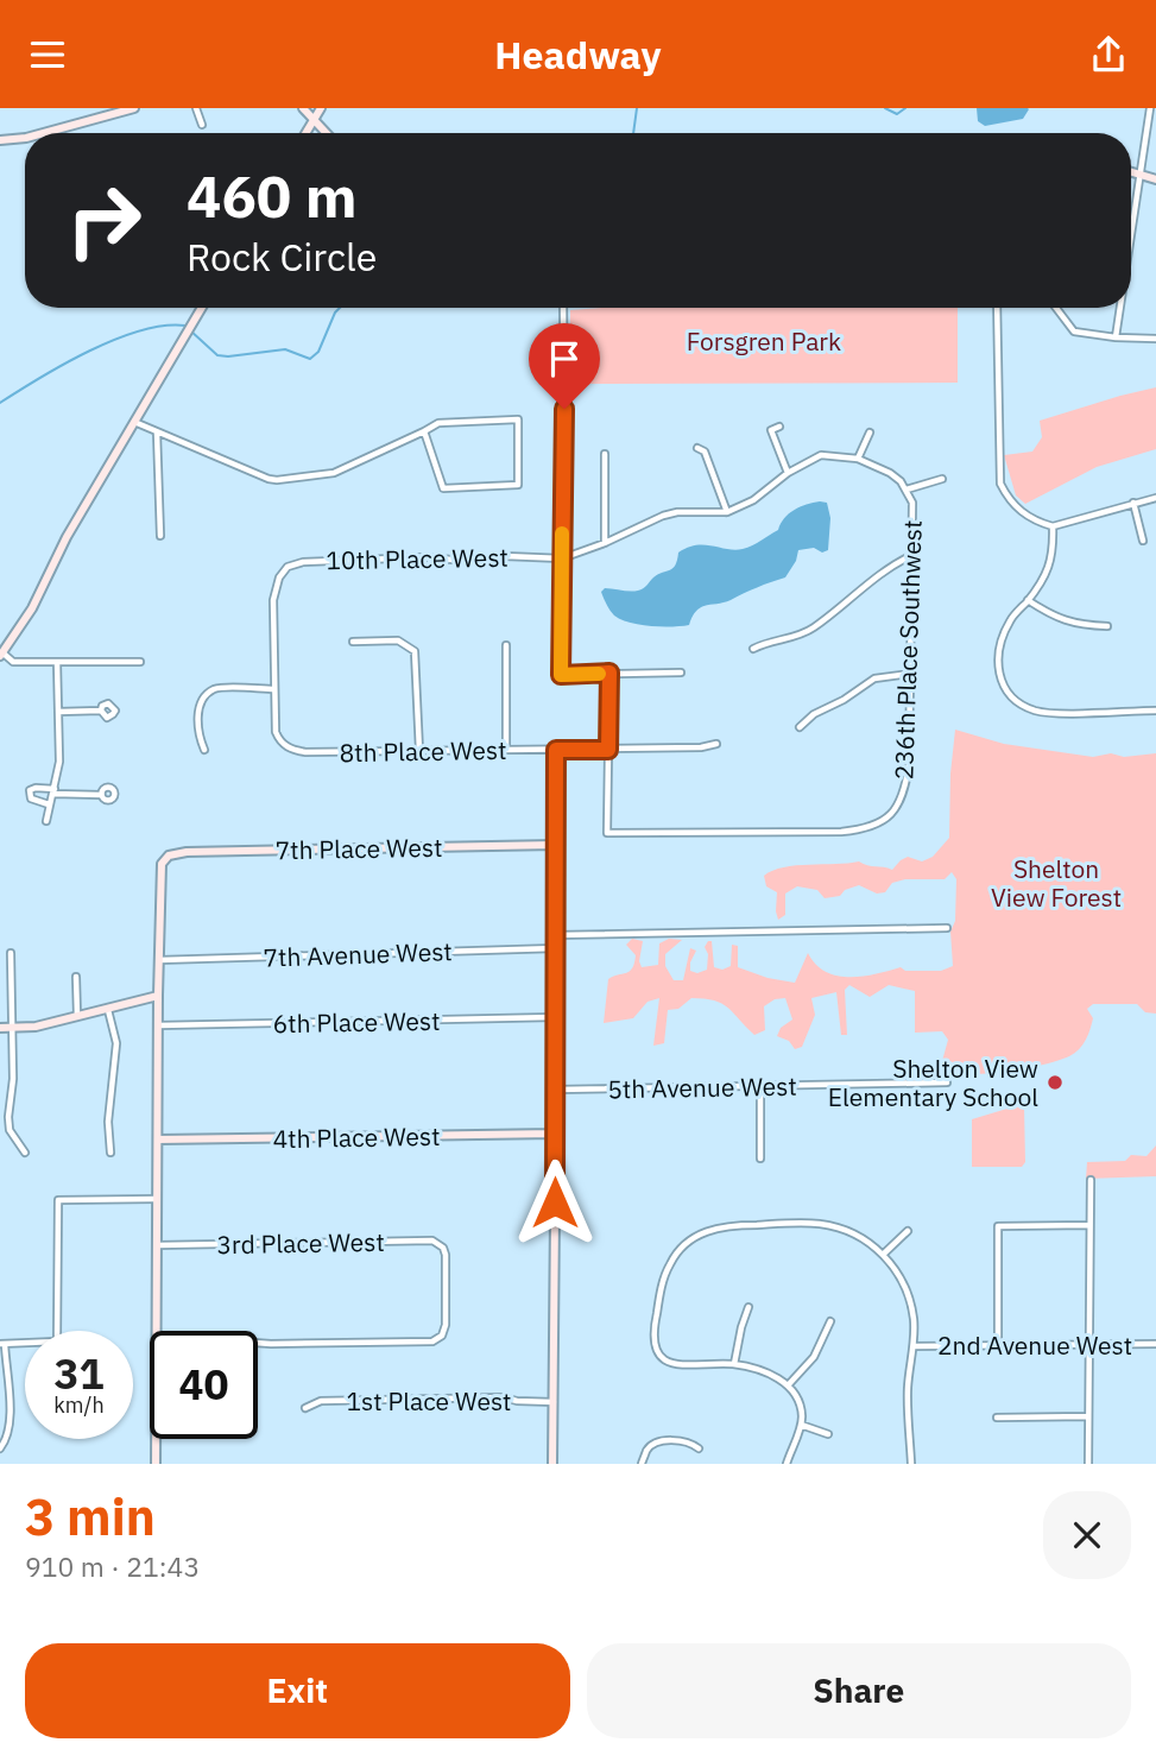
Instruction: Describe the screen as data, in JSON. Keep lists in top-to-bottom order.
{
  "streets": {
    "street": [
      "10th Place West",
      "236th Place Southwest",
      "8th Place West",
      "7th Place West",
      "7th Avenue West",
      "6th Place West",
      "5th Avenue West",
      "4th Place West",
      "3rd Place West",
      "2nd Avenue West",
      "1st Place West"
    ]
  },
  "crossings": [
    ["10th Place West", "8th Place West"],
    ["236th Place Southwest", "8th Place West"],
    ["7th Place West", "7th Avenue West"]
  ],
  "parks": ["Forsgren Park", "Shelton View Forest"],
  "places": ["Shelton View Elementary School"],
  "page": {
    "header": "Headway",
    "turn": ["460 m", "Rock Circle"],
    "speed": "31 km/h",
    "limit": "40",
    "heading": ["3 min", "910 m · 21:43"],
    "buttons": ["Exit", "Share"]
  }
}
